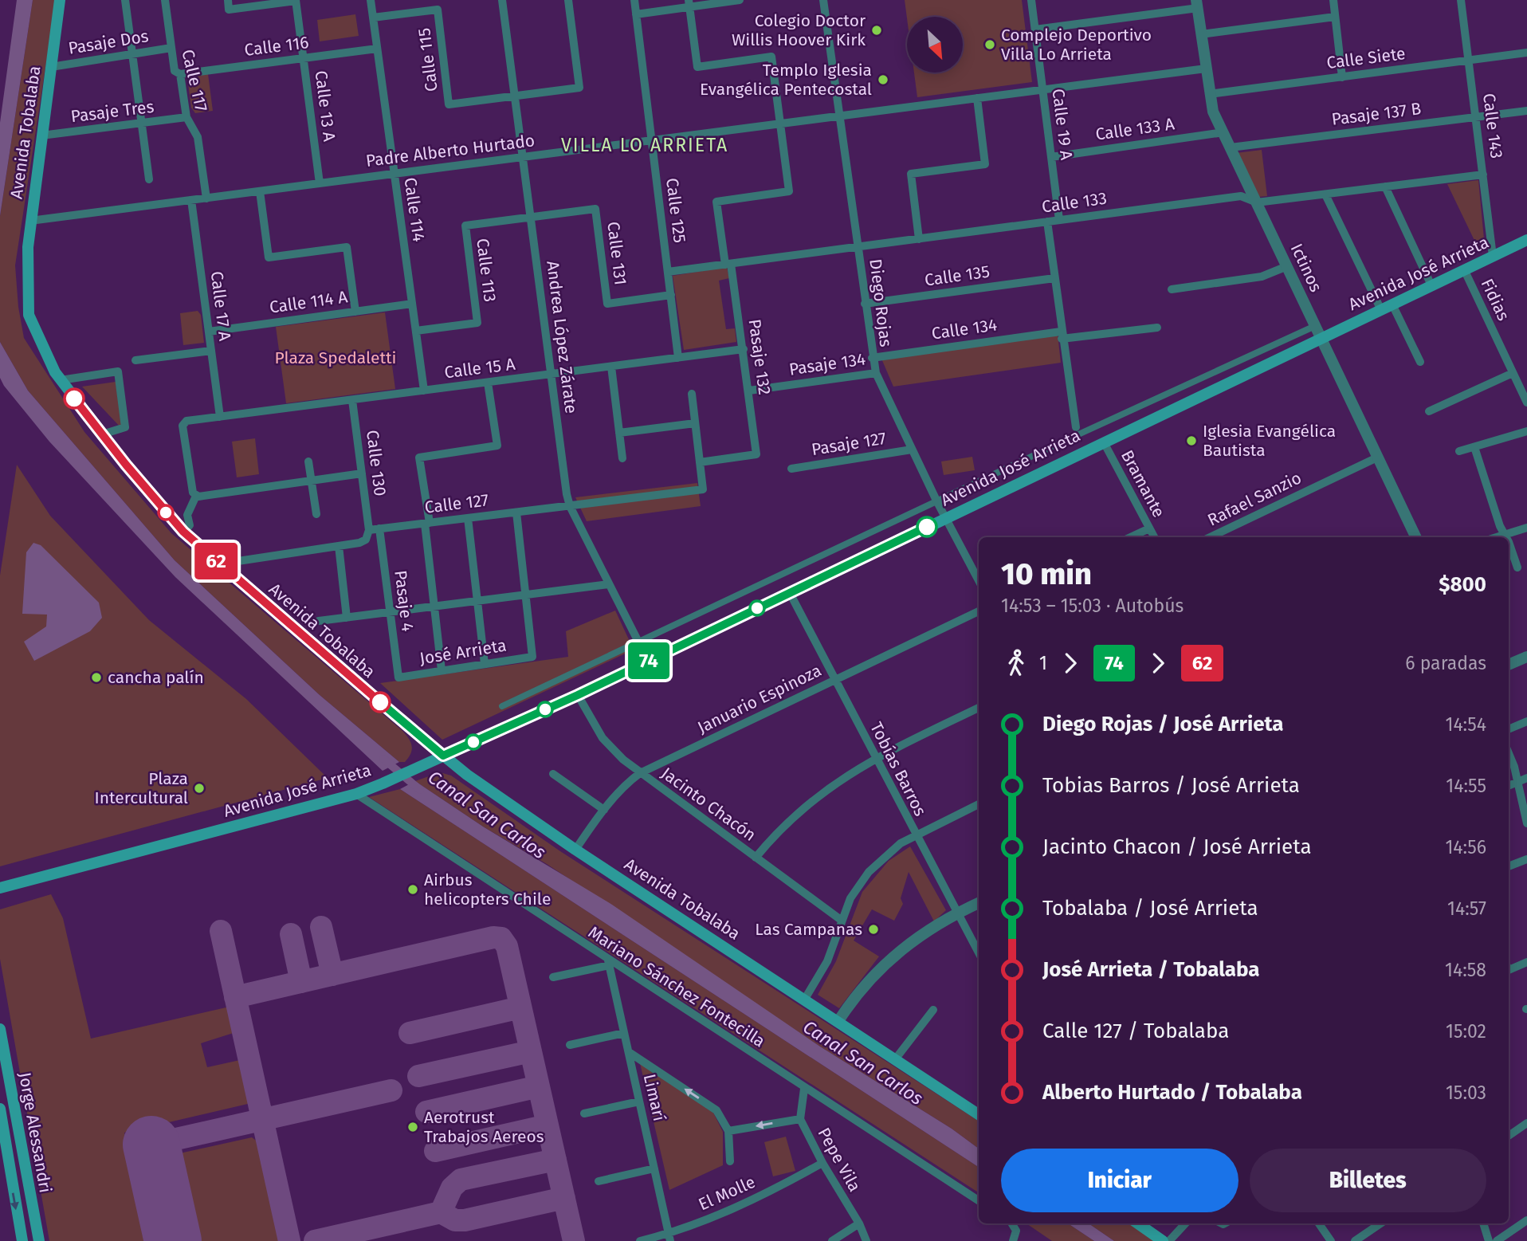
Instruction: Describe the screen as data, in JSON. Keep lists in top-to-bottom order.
{
  "streets": {
    "main road": ["Avenida Tobalaba", "Avenida José Arrieta", "Jorge Alessandri"],
    "street": [
      "Pasaje Dos",
      "Calle 116",
      "Calle Siete",
      "Calle 115",
      "Calle 117",
      "Calle 13 A",
      "Pasaje Tres",
      "Pasaje 137 B",
      "Calle 19 A",
      "Calle 143",
      "Calle 133 A",
      "Padre Alberto Hurtado",
      "Calle 133",
      "Calle 114",
      "Calle 125",
      "Calle 131",
      "Ictinos",
      "Calle 113",
      "Calle 135",
      "Fidias",
      "Calle 114 A",
      "Diego Rojas",
      "Calle 17 A",
      "Calle 134",
      "Andrea López Zárate",
      "Pasaje 132",
      "Pasaje 134",
      "Calle 15 A",
      "Pasaje 127",
      "Calle 130",
      "Bramante",
      "Rafael Sanzio",
      "Calle 127",
      "Pasaje 4",
      "José Arrieta",
      "Januario Espinoza",
      "Tobías Barros",
      "Jacinto Chacón",
      "Mariano Sánchez Fontecilla",
      "Limarí",
      "Pepe Vila",
      "El Molle"
    ]
  },
  "crossings": [
    ["Pasaje Dos", "Calle 117"],
    ["Pasaje Dos", "Avenida Tobalaba"],
    ["Calle 116", "Calle 117"],
    ["Calle 116", "Calle 13 A"],
    ["Calle 116", "Calle 114"],
    ["Calle Siete", "Calle 143"],
    ["Calle Siete", "Ictinos"],
    ["Calle 115", "Calle 114"],
    ["Calle 115", "Andrea López Zárate"],
    ["Calle 117", "Pasaje Tres"],
    ["Calle 117", "Padre Alberto Hurtado"],
    ["Calle 13 A", "Padre Alberto Hurtado"],
    ["Pasaje Tres", "Avenida Tobalaba"],
    ["Pasaje 137 B", "Calle 143"],
    ["Pasaje 137 B", "Ictinos"],
    ["Calle 19 A", "Calle 133 A"],
    ["Calle 19 A", "Padre Alberto Hurtado"],
    ["Calle 19 A", "Calle 133"],
    ["Calle 143", "Calle 133"],
    ["Calle 143", "Avenida José Arrieta"],
    ["Calle 133 A", "Ictinos"],
    ["Avenida Tobalaba", "Padre Alberto Hurtado"],
    ["Avenida Tobalaba", "Avenida José Arrieta"],
    ["Avenida Tobalaba", "Calle 127"],
    ["Avenida Tobalaba", "Januario Espinoza"],
    ["Padre Alberto Hurtado", "Calle 114"],
    ["Padre Alberto Hurtado", "Calle 125"],
    ["Padre Alberto Hurtado", "Ictinos"],
    ["Padre Alberto Hurtado", "Diego Rojas"],
    ["Padre Alberto Hurtado", "Calle 17 A"],
    ["Padre Alberto Hurtado", "Andrea López Zárate"],
    ["Padre Alberto Hurtado", "Pasaje 132"],
    ["Calle 133", "Calle 125"],
    ["Calle 133", "Ictinos"],
    ["Calle 133", "Diego Rojas"],
    ["Calle 133", "Pasaje 132"],
    ["Calle 114", "Calle 113"],
    ["Calle 114", "Calle 114 A"],
    ["Calle 114", "Calle 15 A"],
    ["Calle 125", "Calle 131"],
    ["Calle 125", "Calle 15 A"],
    ["Calle 131", "Calle 113"],
    ["Calle 131", "Andrea López Zárate"],
    ["Ictinos", "Avenida José Arrieta"],
    ["Ictinos", "Rafael Sanzio"],
    ["Calle 113", "Andrea López Zárate"],
    ["Avenida José Arrieta", "Fidias"],
    ["Avenida José Arrieta", "Diego Rojas"],
    ["Avenida José Arrieta", "Andrea López Zárate"],
    ["Avenida José Arrieta", "Bramante"],
    ["Avenida José Arrieta", "Tobías Barros"],
    ["Avenida José Arrieta", "Jacinto Chacón"],
    ["Avenida José Arrieta", "Mariano Sánchez Fontecilla"],
    ["Calle 135", "Diego Rojas"],
    ["Calle 114 A", "Calle 17 A"],
    ["Diego Rojas", "Calle 134"],
    ["Diego Rojas", "Pasaje 134"],
    ["Diego Rojas", "Pasaje 127"],
    ["Calle 17 A", "Calle 15 A"],
    ["Andrea López Zárate", "Calle 15 A"],
    ["Andrea López Zárate", "Calle 127"],
    ["Pasaje 132", "Pasaje 134"],
    ["Pasaje 132", "Calle 15 A"],
    ["Pasaje 132", "Calle 127"],
    ["Calle 15 A", "Calle 130"],
    ["Calle 130", "Calle 127"],
    ["Calle 127", "Pasaje 4"],
    ["Pasaje 4", "José Arrieta"],
    ["Januario Espinoza", "Tobías Barros"],
    ["Januario Espinoza", "Jacinto Chacón"],
    ["Mariano Sánchez Fontecilla", "Limarí"],
    ["Mariano Sánchez Fontecilla", "Pepe Vila"],
    ["Limarí", "El Molle"],
    ["Pepe Vila", "El Molle"]
  ],
  "districts": ["VILLA LO ARRIETA"],
  "water": ["Canal San Carlos"],
  "parks": ["Plaza Spedaletti"],
  "places": [
    "Colegio Doctor Willis Hoover Kirk",
    "Complejo Deportivo Villa Lo Arrieta",
    "Templo Iglesia Evangélica Pentecostal",
    "Iglesia Evangélica Bautista",
    "cancha palín",
    "Plaza Intercultural",
    "Airbus helicopters Chile",
    "Las Campanas",
    "Aerotrust Trabajos Aereos"
  ],
  "lines": ["bus line 62", "bus line 74"],
  "north": "bottom right",
  "page": {
    "on_map": ["74", "62"],
    "heading": ["10 min", "14:53 – 15:03 · Autobús", "$800"],
    "legs": [
      "1",
      "74",
      "62",
      "6 paradas"
    ],
    "list": [
      {
        "name": "Diego Rojas / José Arrieta",
        "value": "14:54"
      },
      {
        "name": "Tobias Barros / José Arrieta",
        "value": "14:55"
      },
      {
        "name": "Jacinto Chacon / José Arrieta",
        "value": "14:56"
      },
      {
        "name": "Tobalaba / José Arrieta",
        "value": "14:57"
      },
      {
        "name": "José Arrieta / Tobalaba",
        "value": "14:58"
      },
      {
        "name": "Calle 127 / Tobalaba",
        "value": "15:02"
      },
      {
        "name": "Alberto Hurtado / Tobalaba",
        "value": "15:03"
      }
    ],
    "buttons": ["Iniciar", "Billetes"]
  }
}
